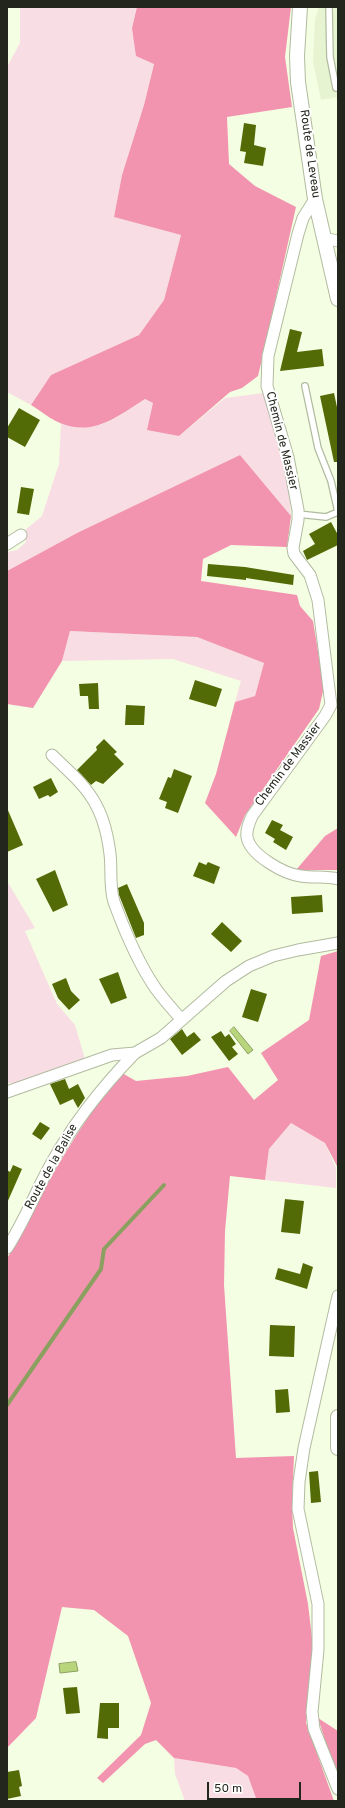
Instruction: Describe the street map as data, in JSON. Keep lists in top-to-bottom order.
{
  "streets": {
    "street": ["Route de Leveau", "Chemin de Massier", "Route de la Balise"]
  },
  "crossings": [
    ["Route de Leveau", "Chemin de Massier"]
  ],
  "scale_bar": "50 m"
}
